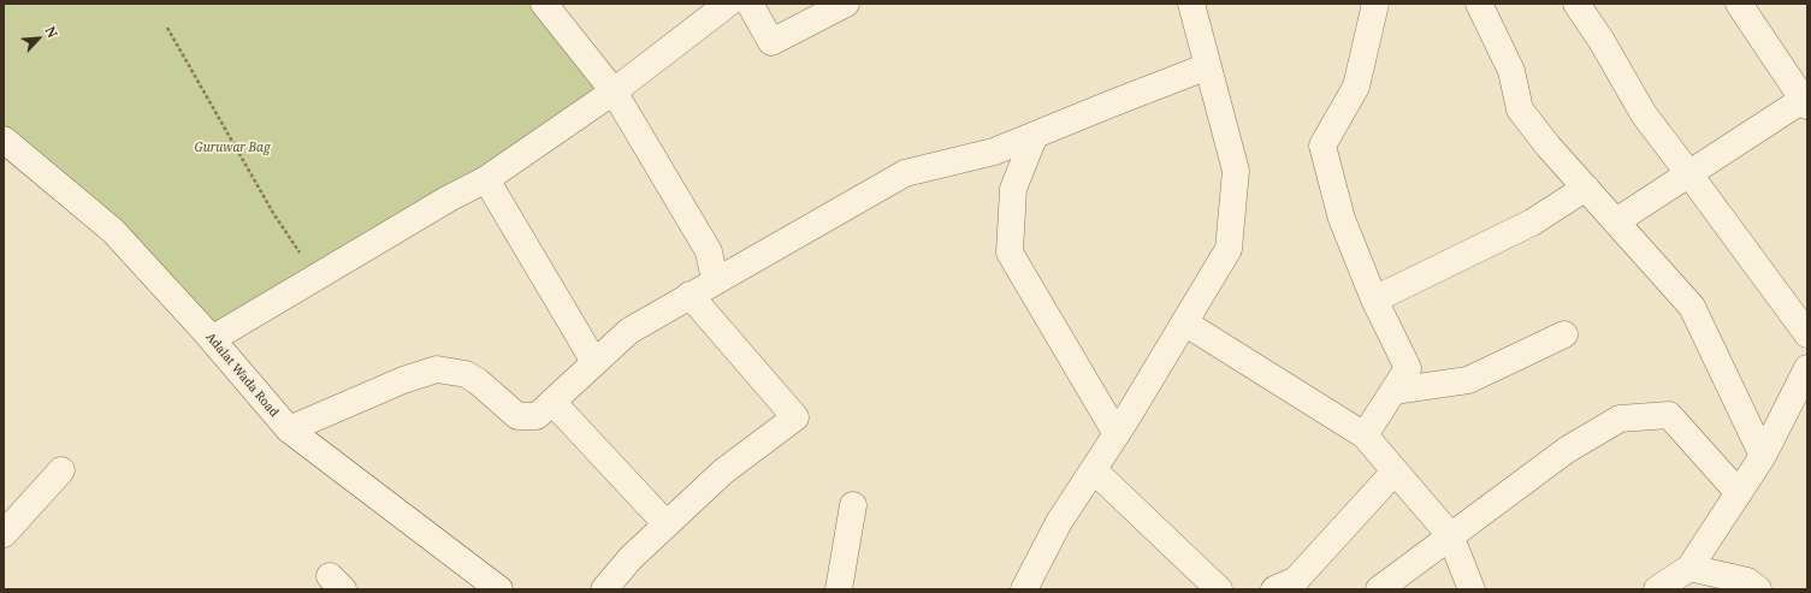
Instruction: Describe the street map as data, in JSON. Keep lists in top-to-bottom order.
{
  "streets": {
    "street": ["Adalat Wada Road"]
  },
  "parks": ["Guruwar Bag"],
  "north": "top right"
}
